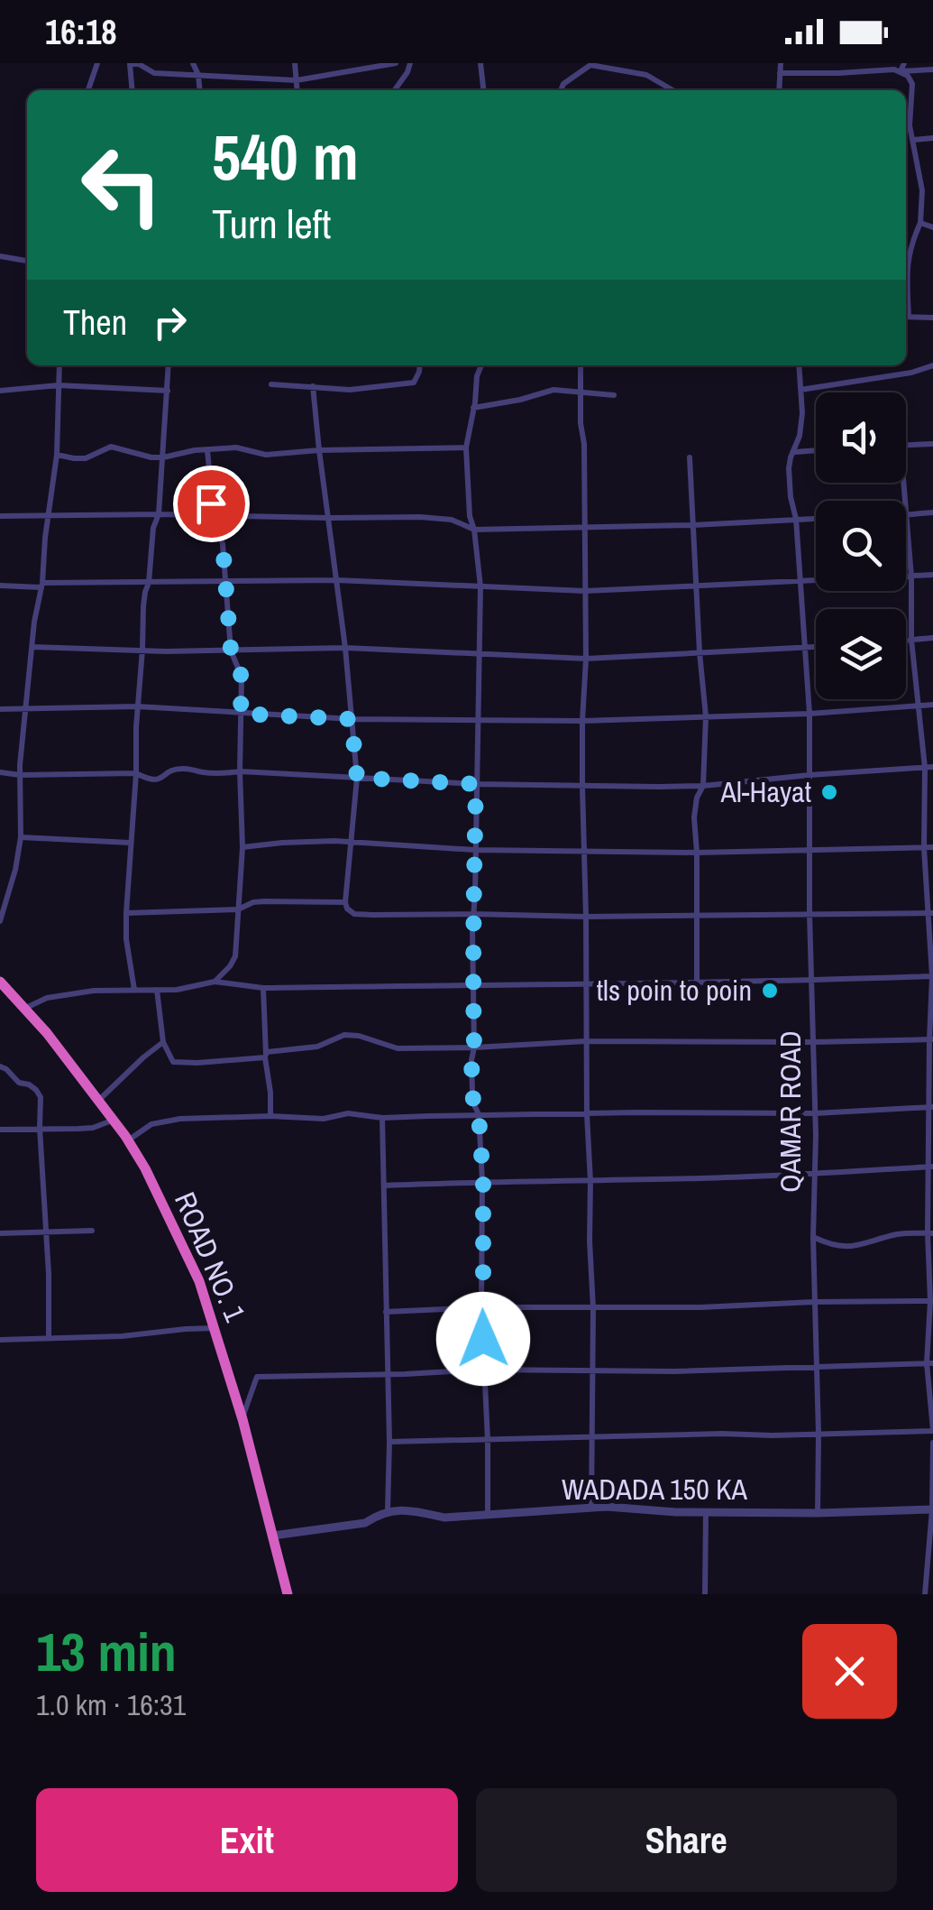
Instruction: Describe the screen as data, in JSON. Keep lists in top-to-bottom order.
{
  "streets": {
    "highway": ["ROAD NO. 1"],
    "street": ["QAMAR ROAD", "WADADA 150 KA"]
  },
  "crossings": [
    ["QAMAR ROAD", "WADADA 150 KA"],
    ["ROAD NO. 1", "WADADA 150 KA"]
  ],
  "places": ["Al-Hayat", "tls poin to poin"],
  "page": {
    "status": "16:18",
    "turn": ["540 m", "Turn left"],
    "then": "Then",
    "heading": ["13 min", "1.0 km · 16:31"],
    "buttons": ["Exit", "Share"]
  }
}
